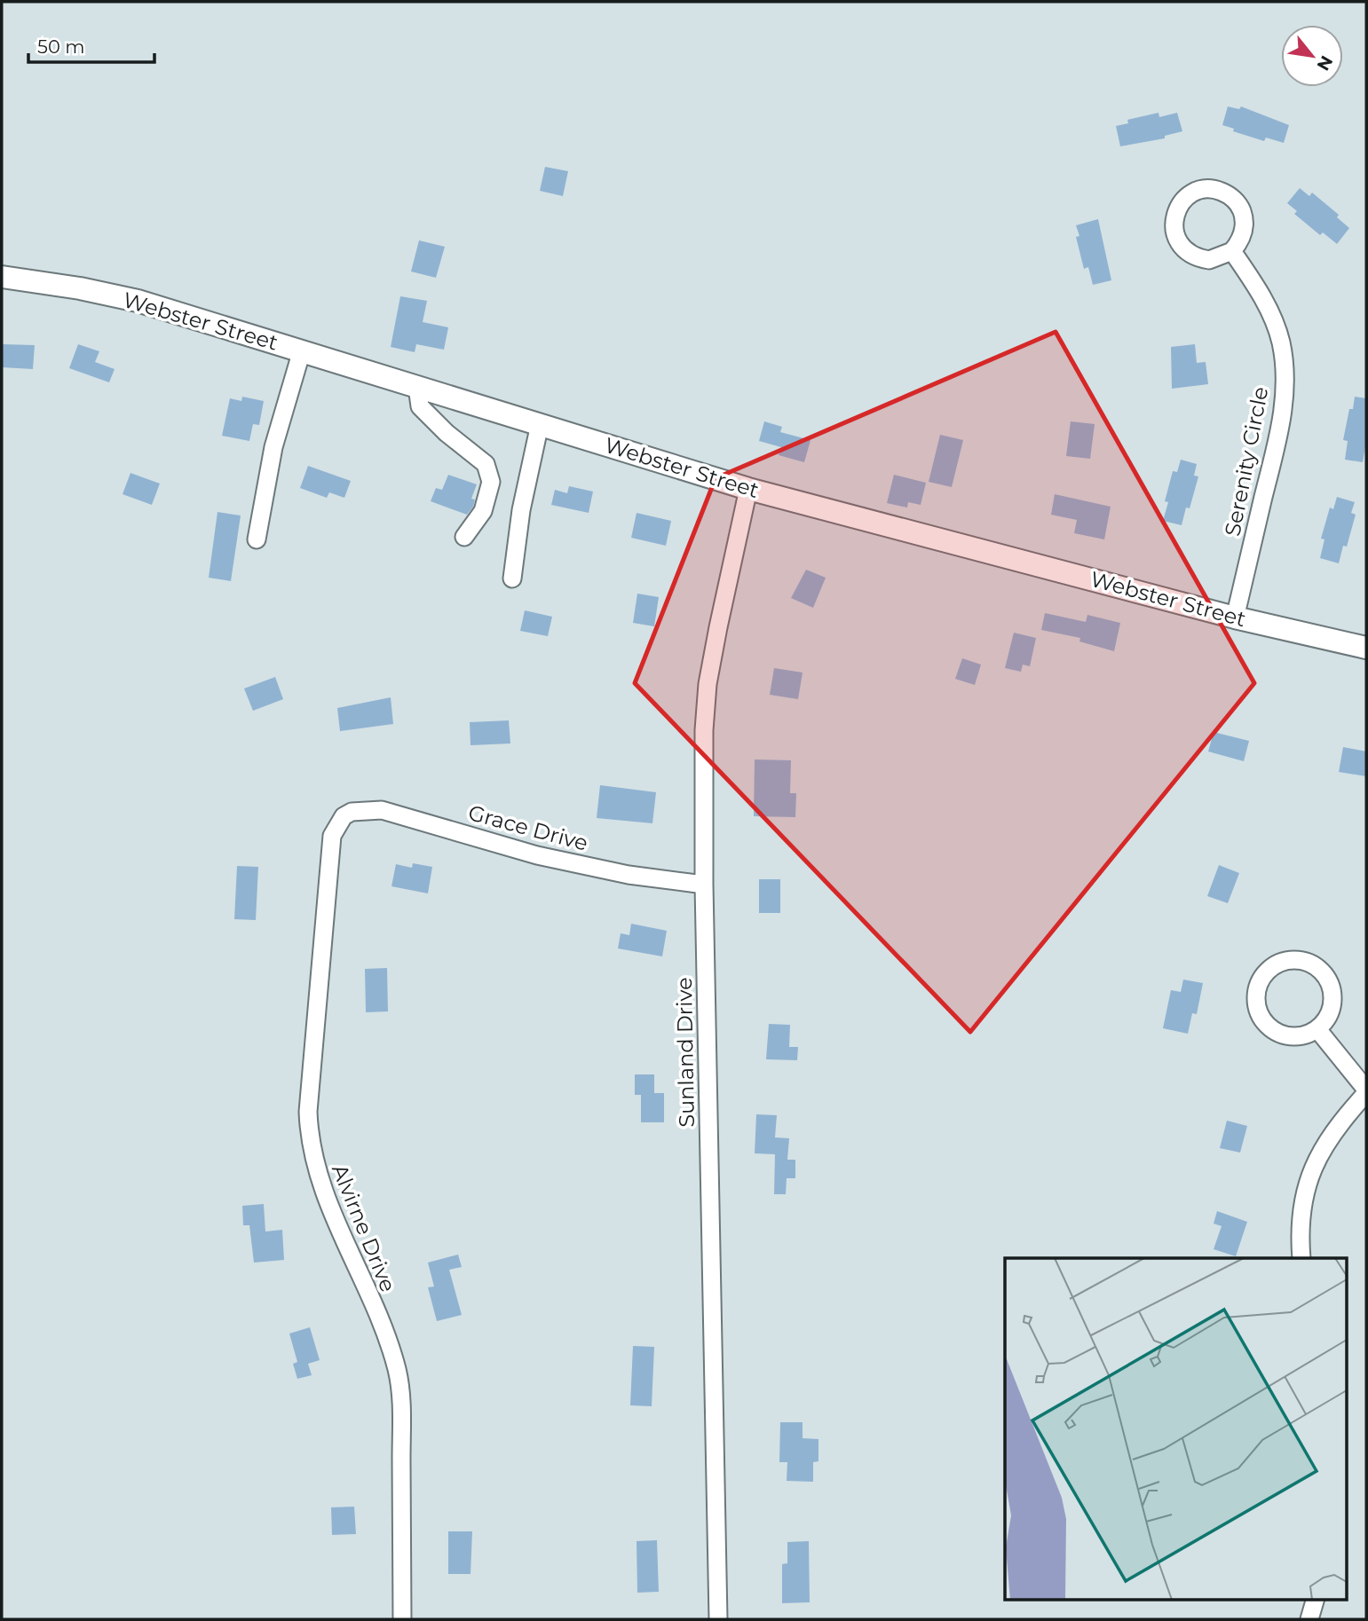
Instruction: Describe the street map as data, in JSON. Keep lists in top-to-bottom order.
{
  "streets": {
    "main road": ["Webster Street"],
    "street": [
      "Serenity Circle",
      "Grace Drive",
      "Sunland Drive",
      "Alvirne Drive"
    ]
  },
  "crossings": [
    ["Webster Street", "Serenity Circle"],
    ["Webster Street", "Sunland Drive"],
    ["Grace Drive", "Sunland Drive"],
    ["Grace Drive", "Alvirne Drive"]
  ],
  "scale_bar": "50 m",
  "north": "bottom right"
}
